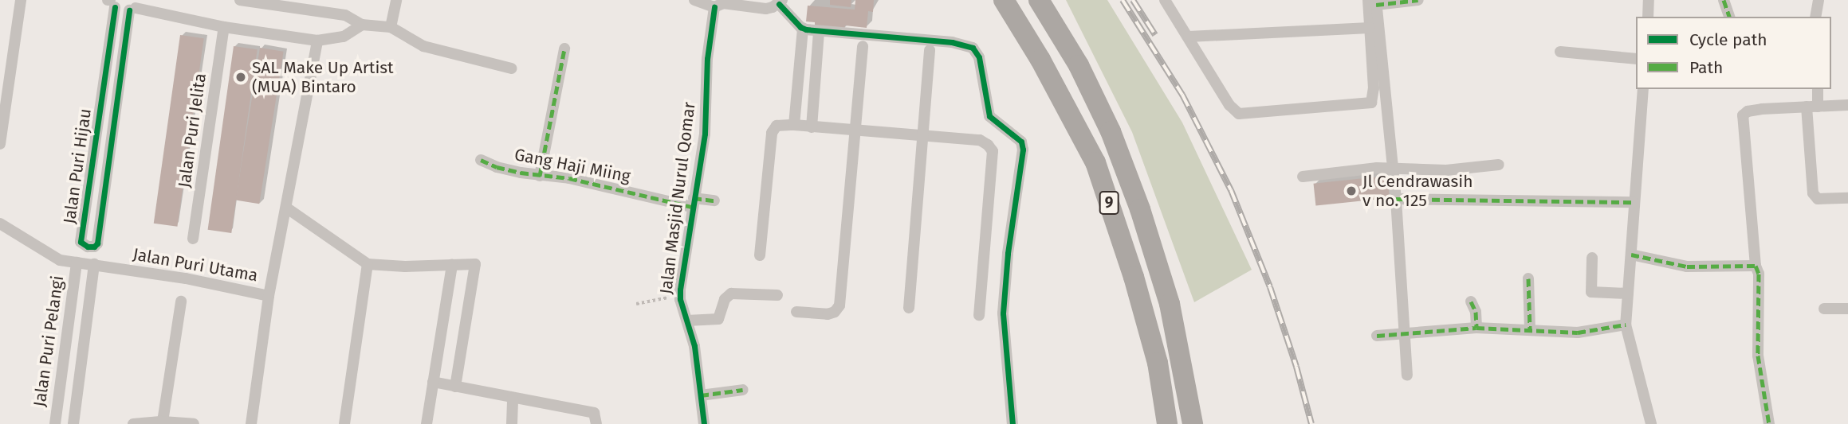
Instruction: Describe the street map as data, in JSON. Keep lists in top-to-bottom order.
{
  "streets": {
    "highway": ["9"],
    "street": [
      "Jalan Puri Jelita",
      "Gang Haji Miing",
      "Jalan Puri Hijau",
      "Jalan Masjid Nurul Qomar",
      "Jalan Puri Utama",
      "Jalan Puri Pelangi"
    ]
  },
  "crossings": [
    ["Gang Haji Miing", "Jalan Masjid Nurul Qomar"],
    ["Jalan Puri Utama", "Jalan Puri Pelangi"]
  ],
  "places": ["SAL Make Up Artist (MUA) Bintaro", "Jl Cendrawasih v no. 125"],
  "legend": ["Cycle path", "Path"]
}
